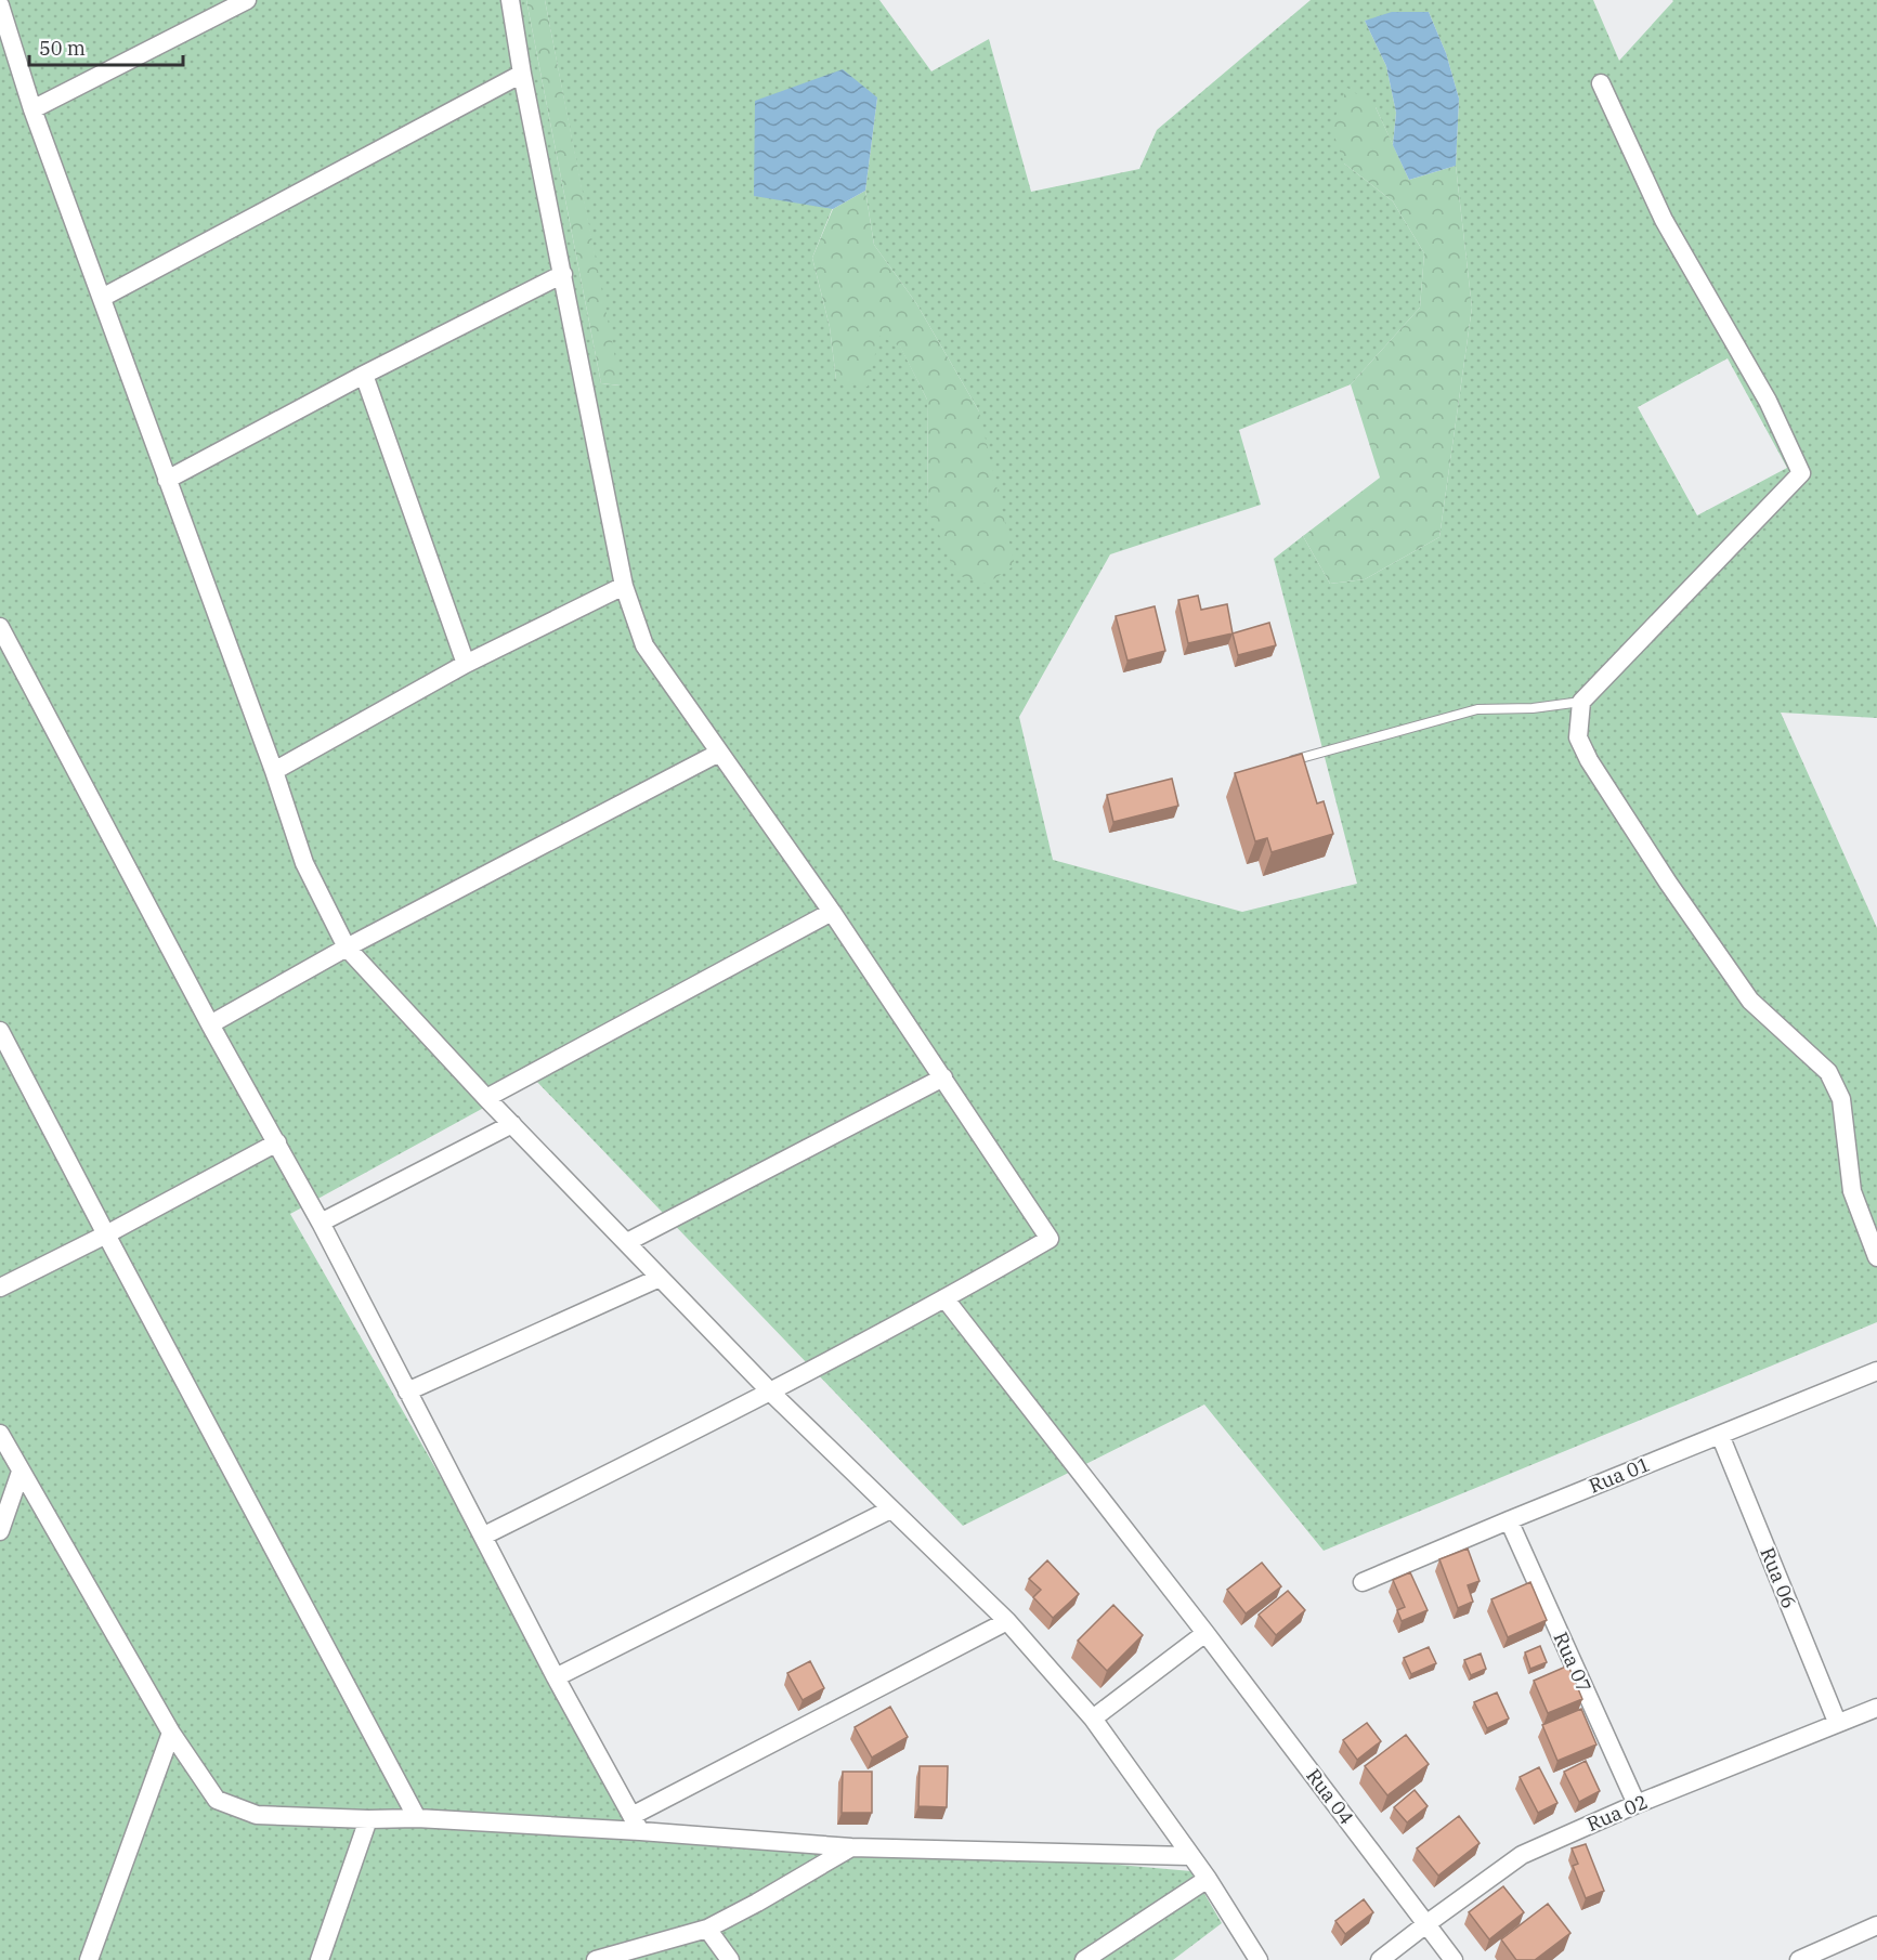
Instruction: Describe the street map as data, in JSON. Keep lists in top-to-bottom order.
{
  "streets": {
    "street": [
      "Rua 01",
      "Rua 06",
      "Rua 07",
      "Rua 04",
      "Rua 02"
    ]
  },
  "crossings": [
    ["Rua 01", "Rua 06"],
    ["Rua 01", "Rua 07"],
    ["Rua 06", "Rua 02"],
    ["Rua 07", "Rua 02"],
    ["Rua 04", "Rua 02"]
  ],
  "scale_bar": "50 m"
}
